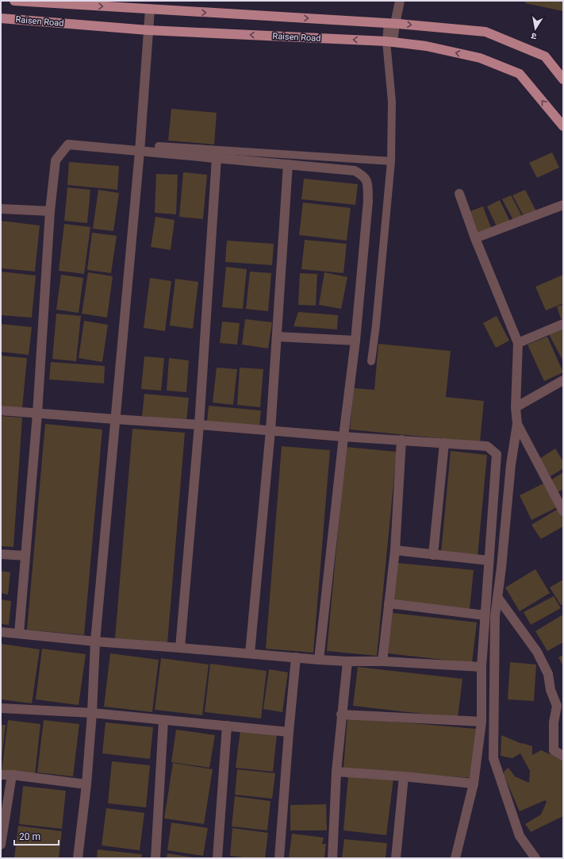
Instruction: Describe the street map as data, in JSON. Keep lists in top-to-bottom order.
{
  "streets": {
    "main road": ["Raisen Road"]
  },
  "scale_bar": "20 m",
  "north": "bottom"
}
